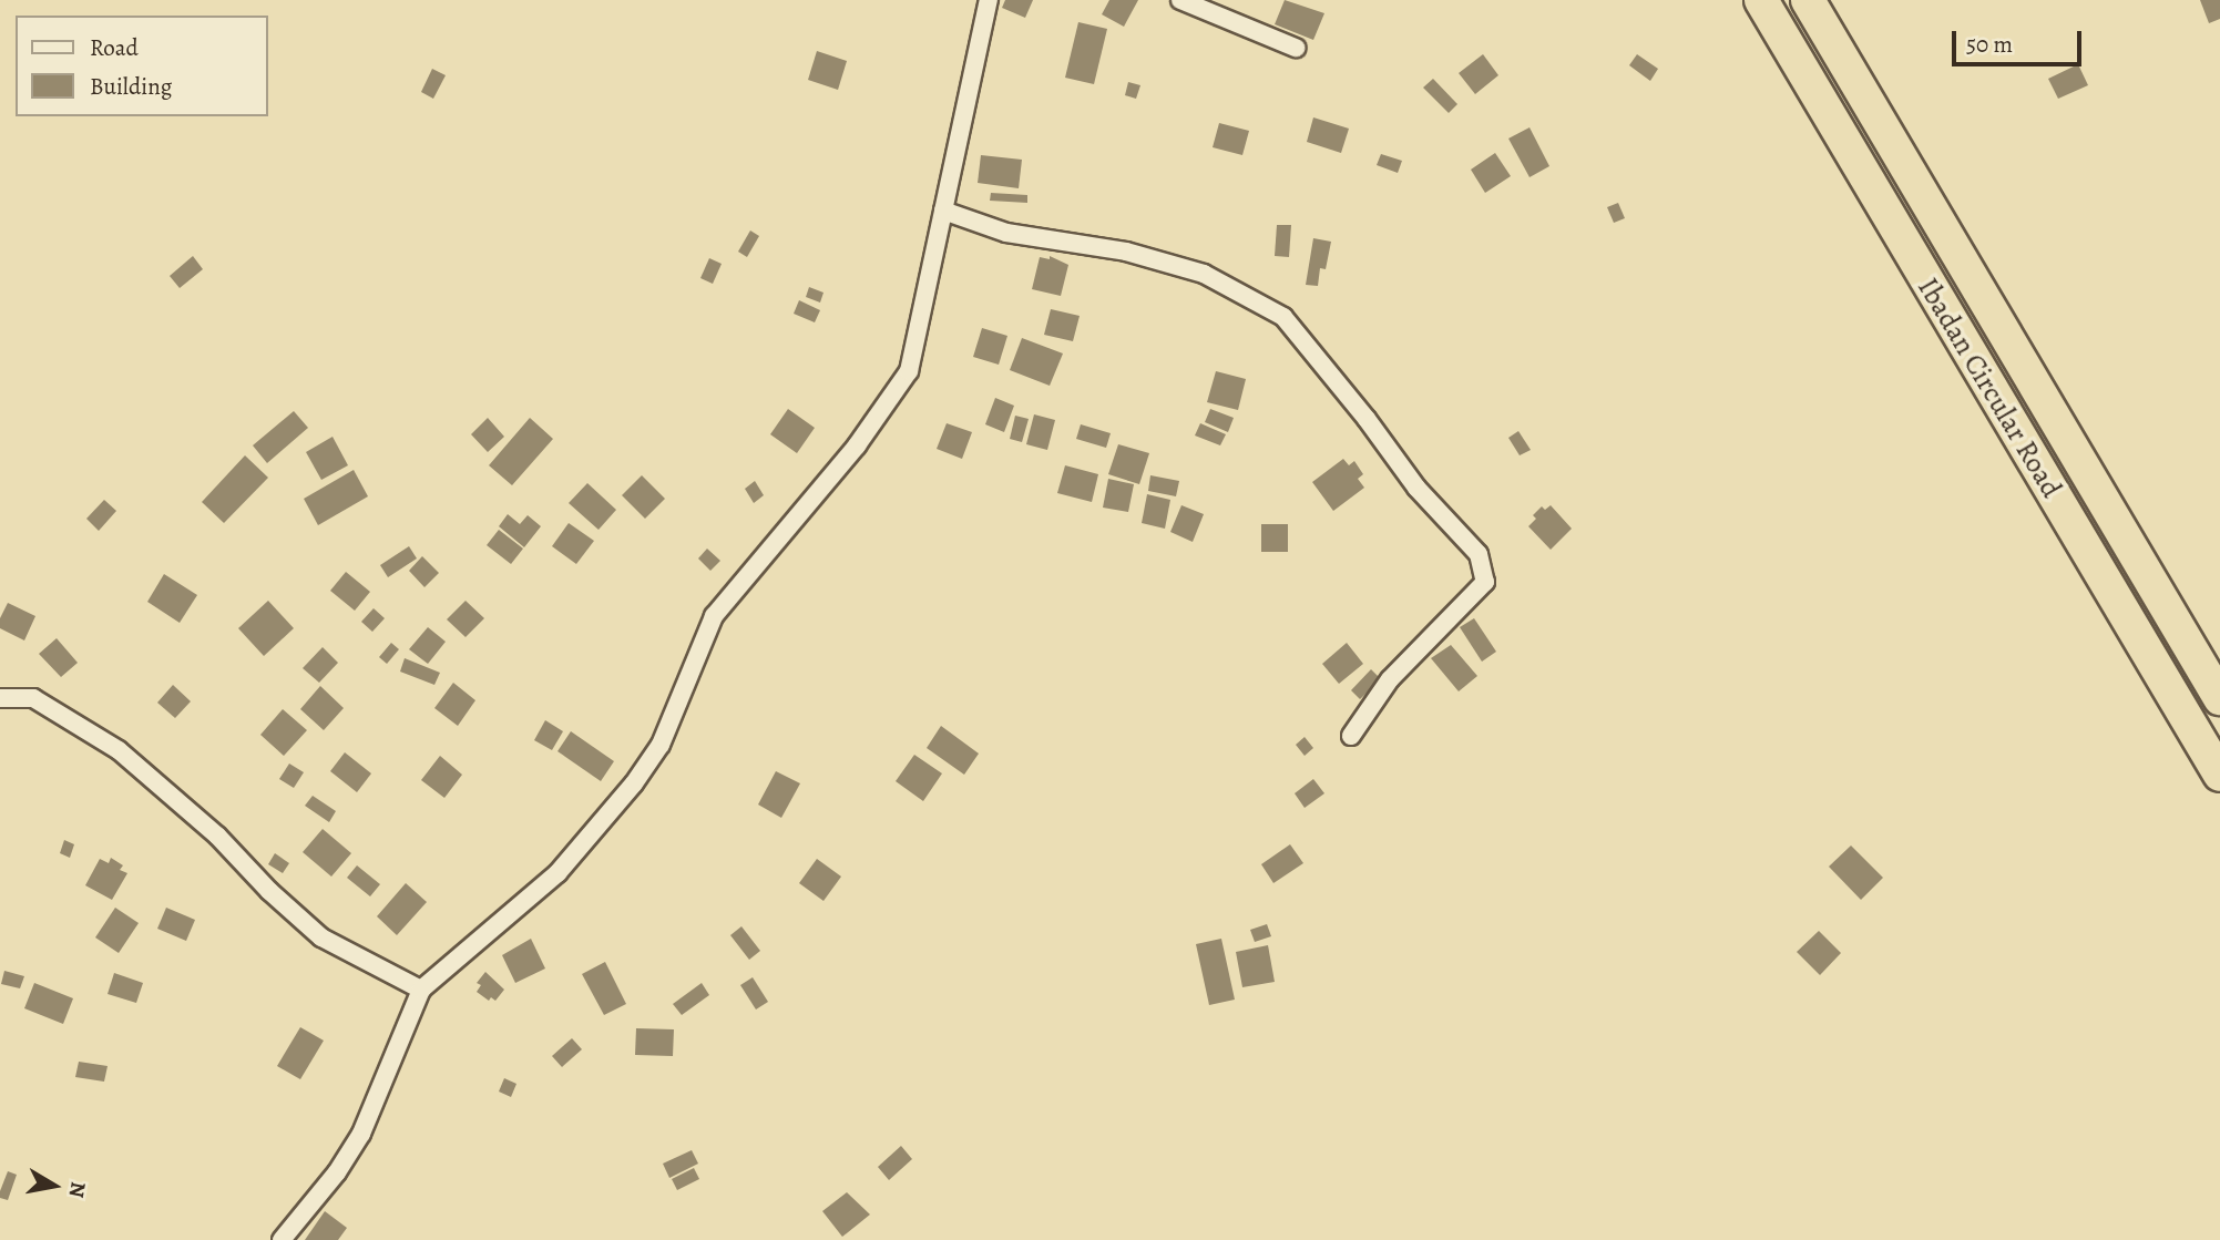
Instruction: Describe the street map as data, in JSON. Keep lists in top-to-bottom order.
{
  "streets": {
    "highway": ["Ibadan Circular Road"]
  },
  "legend": ["Road", "Building"],
  "scale_bar": "50 m",
  "north": "right"
}
